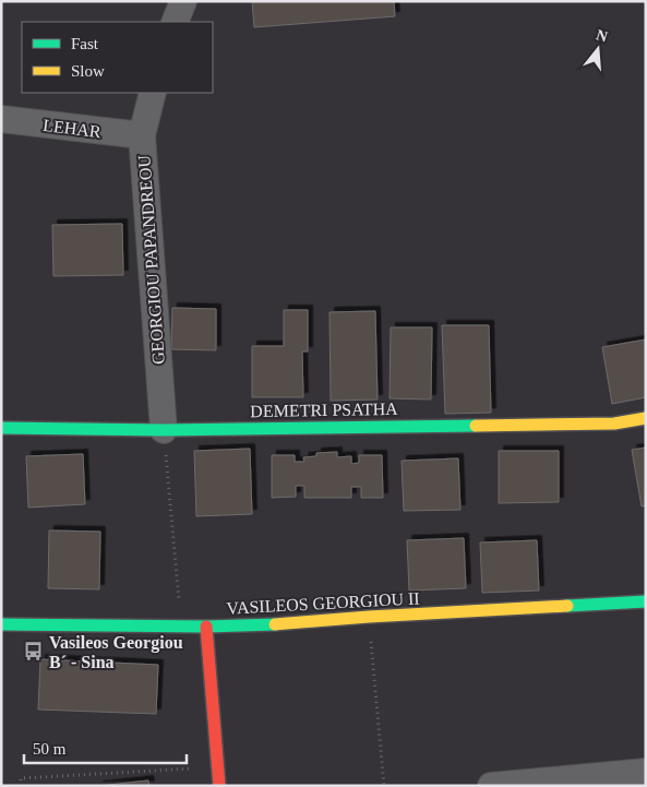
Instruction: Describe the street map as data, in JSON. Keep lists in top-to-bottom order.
{
  "streets": {
    "street": [
      "LEHAR",
      "GEORGIOU PAPANDREOU",
      "DEMETRI PSATHA",
      "VASILEOS GEORGIOU II"
    ]
  },
  "crossings": [
    ["LEHAR", "GEORGIOU PAPANDREOU"],
    ["GEORGIOU PAPANDREOU", "DEMETRI PSATHA"]
  ],
  "places": {
    "bus stop": ["Vasileos Georgiou B´ - Sina"]
  },
  "legend": ["Fast", "Slow"],
  "scale_bar": "50 m",
  "north": "top"
}
